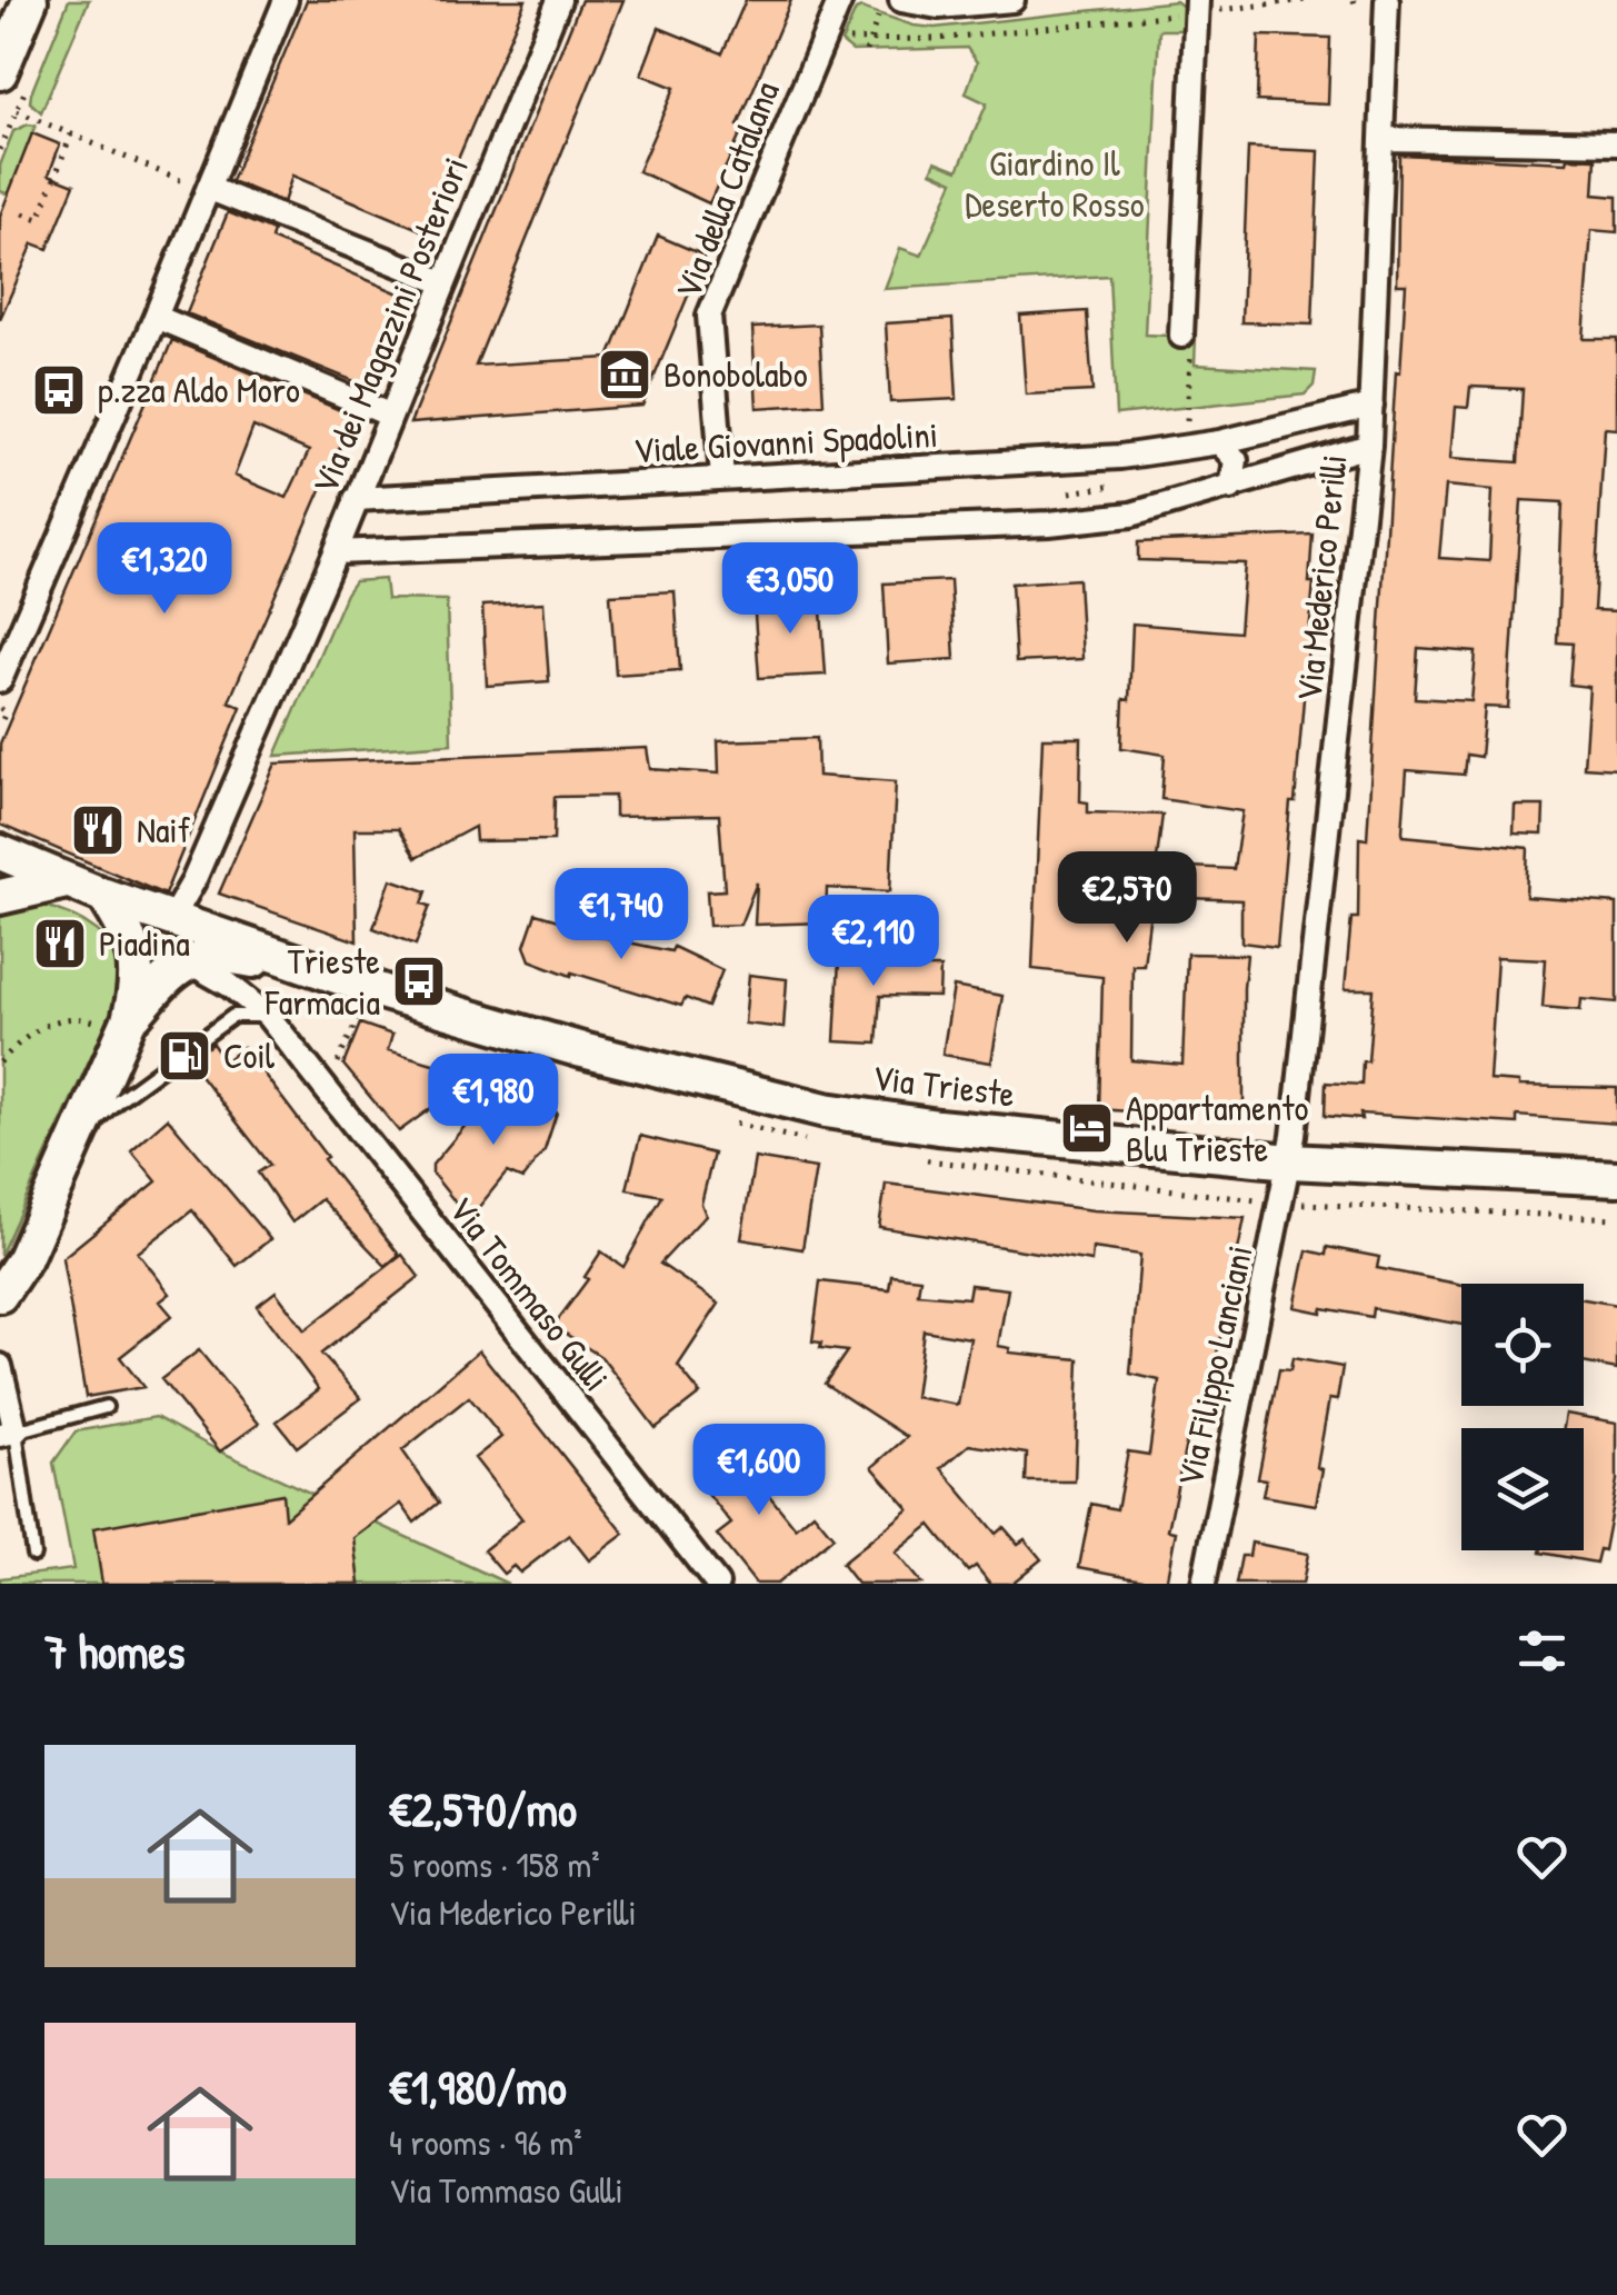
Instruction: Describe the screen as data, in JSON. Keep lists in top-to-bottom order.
{
  "streets": {
    "street": [
      "Via della Catalana",
      "Via dei Magazzini Posteriori",
      "Viale Giovanni Spadolini",
      "Via Mederico Perilli",
      "Via Trieste",
      "Via Tommaso Gulli",
      "Via Filippo Lanciani"
    ]
  },
  "crossings": [
    ["Via della Catalana", "Viale Giovanni Spadolini"],
    ["Via dei Magazzini Posteriori", "Viale Giovanni Spadolini"],
    ["Via dei Magazzini Posteriori", "Via Trieste"],
    ["Viale Giovanni Spadolini", "Via Mederico Perilli"],
    ["Via Mederico Perilli", "Via Trieste"],
    ["Via Mederico Perilli", "Via Filippo Lanciani"],
    ["Via Trieste", "Via Tommaso Gulli"],
    ["Via Trieste", "Via Filippo Lanciani"]
  ],
  "parks": ["Giardino Il Deserto Rosso"],
  "places": {
    "museum": ["Bonobolabo"],
    "bus stop": ["p.zza Aldo Moro", "Trieste Farmacia"],
    "restaurant": ["Naif", "Piadina"],
    "fuel station": ["Coil"],
    "hotel": ["Appartamento Blu Trieste"]
  },
  "page": {
    "price": [
      "€1,320",
      "€3,050",
      "€2,570",
      "€1,740",
      "€2,110",
      "€1,980",
      "€1,600"
    ],
    "heading": "7 homes",
    "list": [
      {
        "name": "€2,570/mo",
        "note": "5 rooms · 158 m² · Via Mederico Perilli"
      },
      {
        "name": "€1,980/mo",
        "note": "4 rooms · 96 m² · Via Tommaso Gulli"
      }
    ]
  }
}
